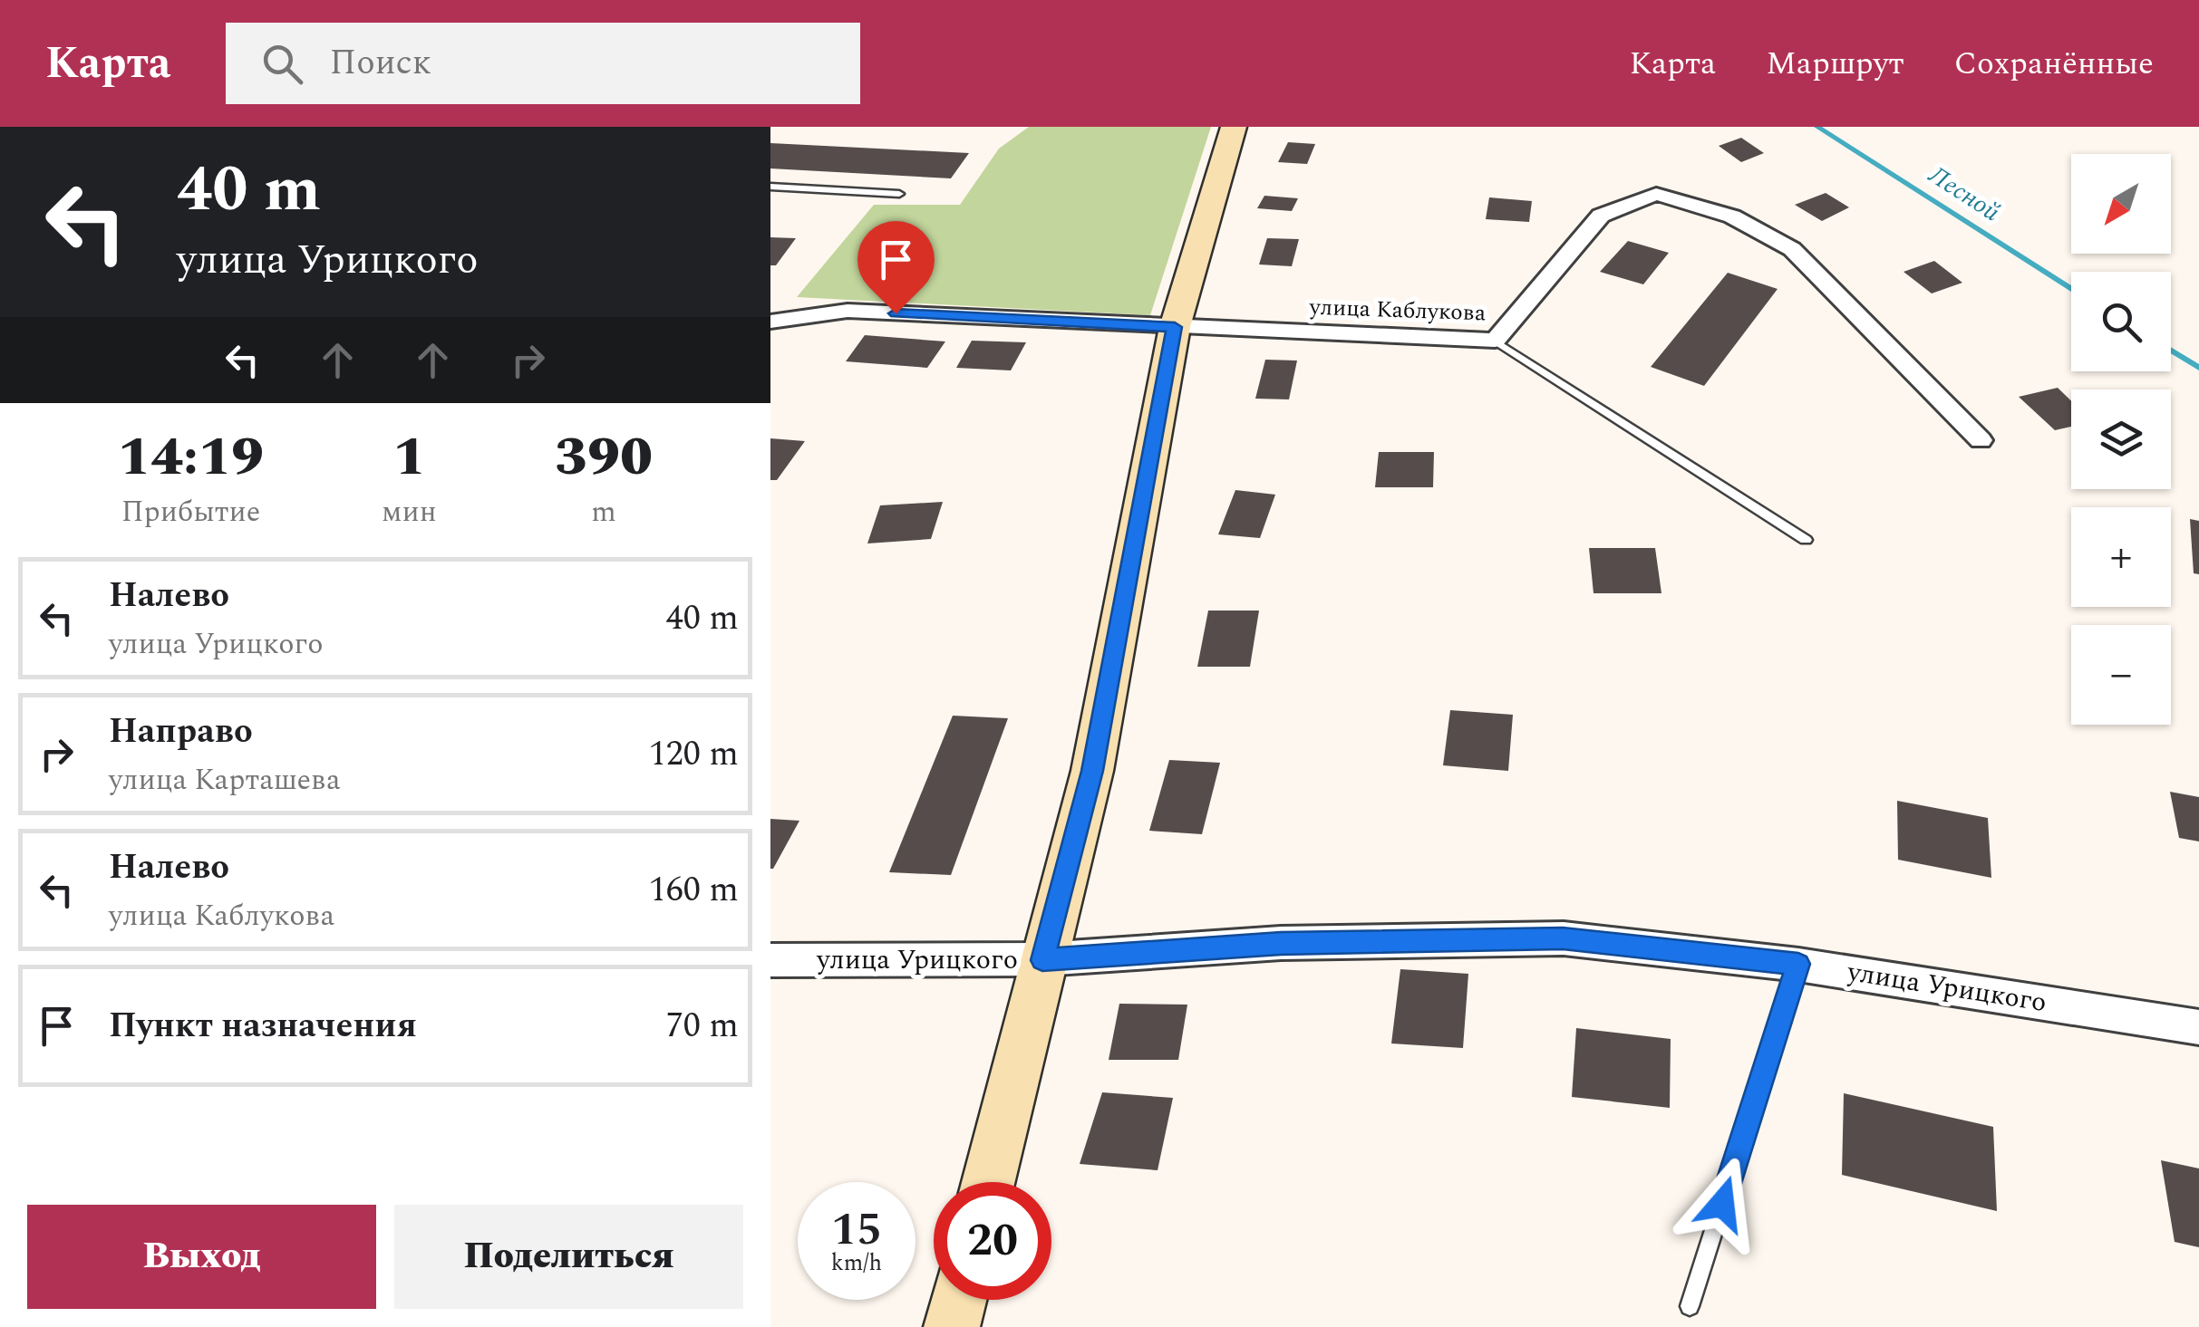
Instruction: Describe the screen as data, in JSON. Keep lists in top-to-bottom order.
{
  "streets": {
    "street": ["улица Каблукова", "улица Урицкого"]
  },
  "water": ["Лесной"],
  "north": "bottom left",
  "page": {
    "header": "Карта",
    "search": "Поиск",
    "nav": ["Карта", "Маршрут", "Сохранённые"],
    "turn": ["40 m", "улица Урицкого"],
    "map_buttons": ["+", "−"],
    "eta": [
      "14:19",
      "Прибытие",
      "1",
      "мин",
      "390",
      "m"
    ],
    "list": [
      {
        "name": "Налево",
        "note": "улица Урицкого",
        "value": "40 m"
      },
      {
        "name": "Направо",
        "note": "улица Карташева",
        "value": "120 m"
      },
      {
        "name": "Налево",
        "note": "улица Каблукова",
        "value": "160 m"
      },
      {
        "name": "Пункт назначения",
        "value": "70 m"
      }
    ],
    "speed": "15 km/h",
    "limit": "20",
    "buttons": ["Выход", "Поделиться"]
  }
}
